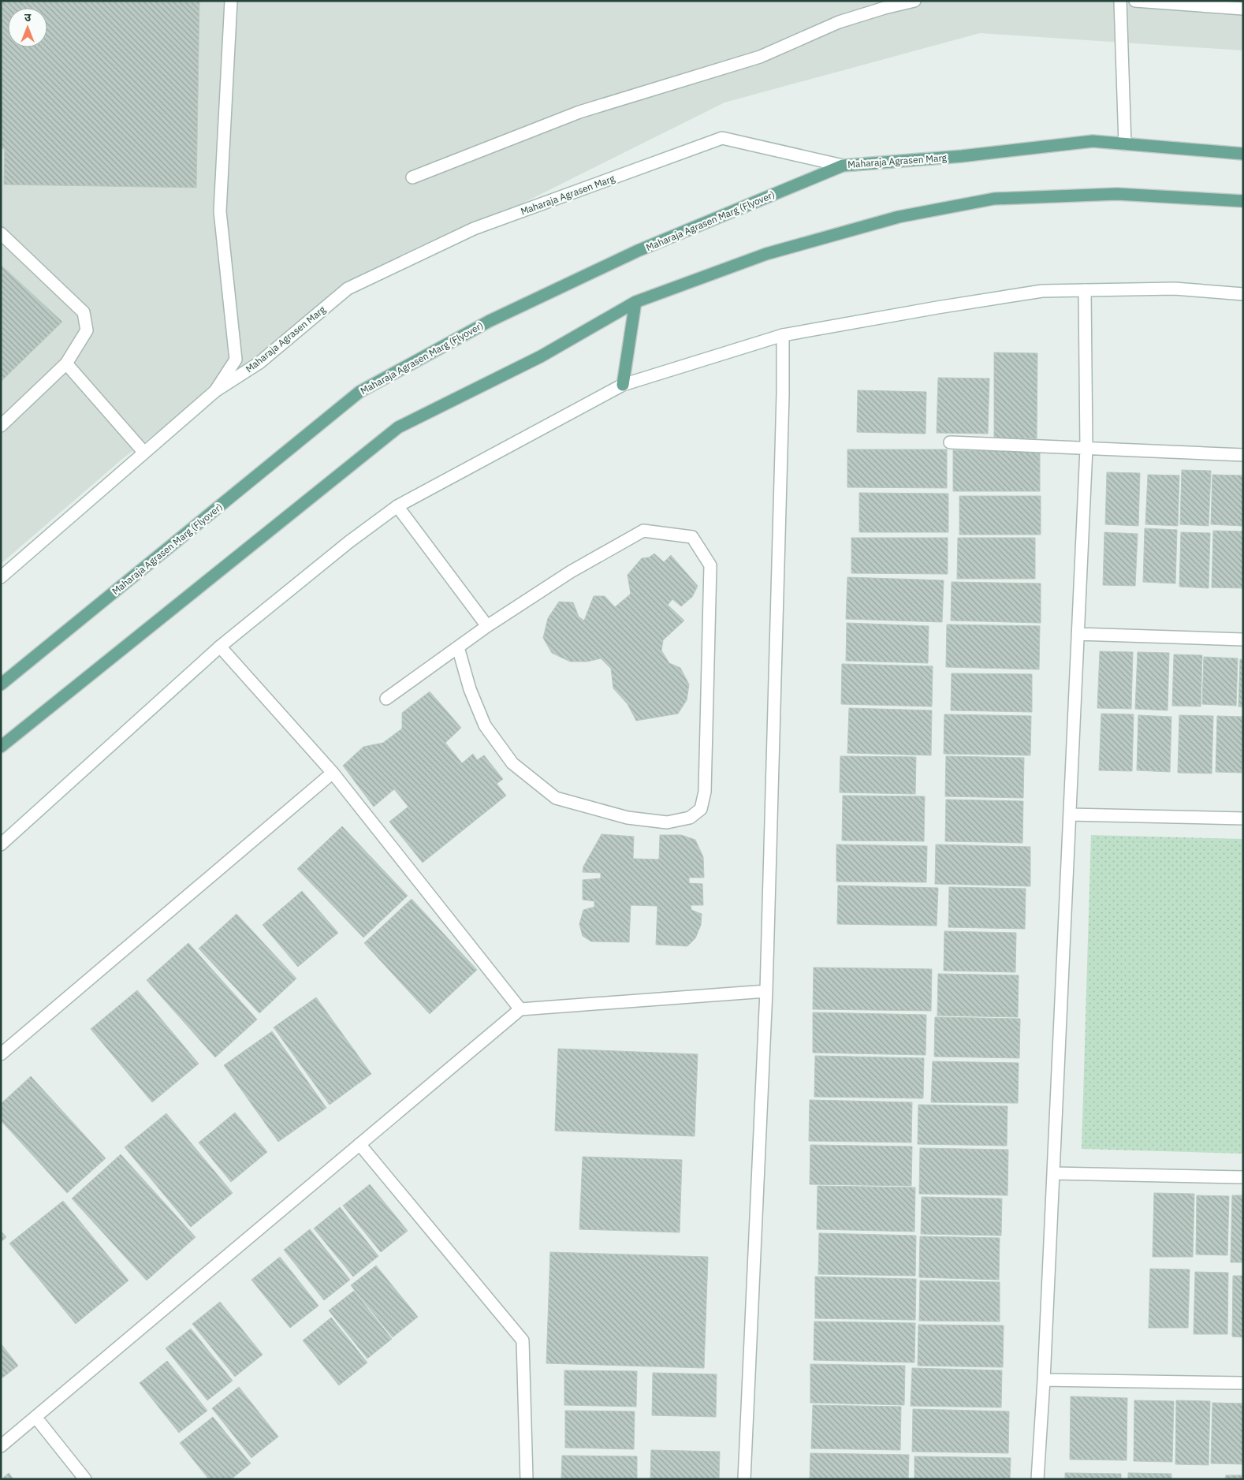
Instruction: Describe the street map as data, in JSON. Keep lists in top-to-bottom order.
{
  "streets": {
    "main road": ["Maharaja Agrasen Marg", "Maharaja Agrasen Marg (Flyover)"]
  },
  "crossings": [
    ["Maharaja Agrasen Marg", "Maharaja Agrasen Marg (Flyover)"]
  ],
  "north": "top"
}
